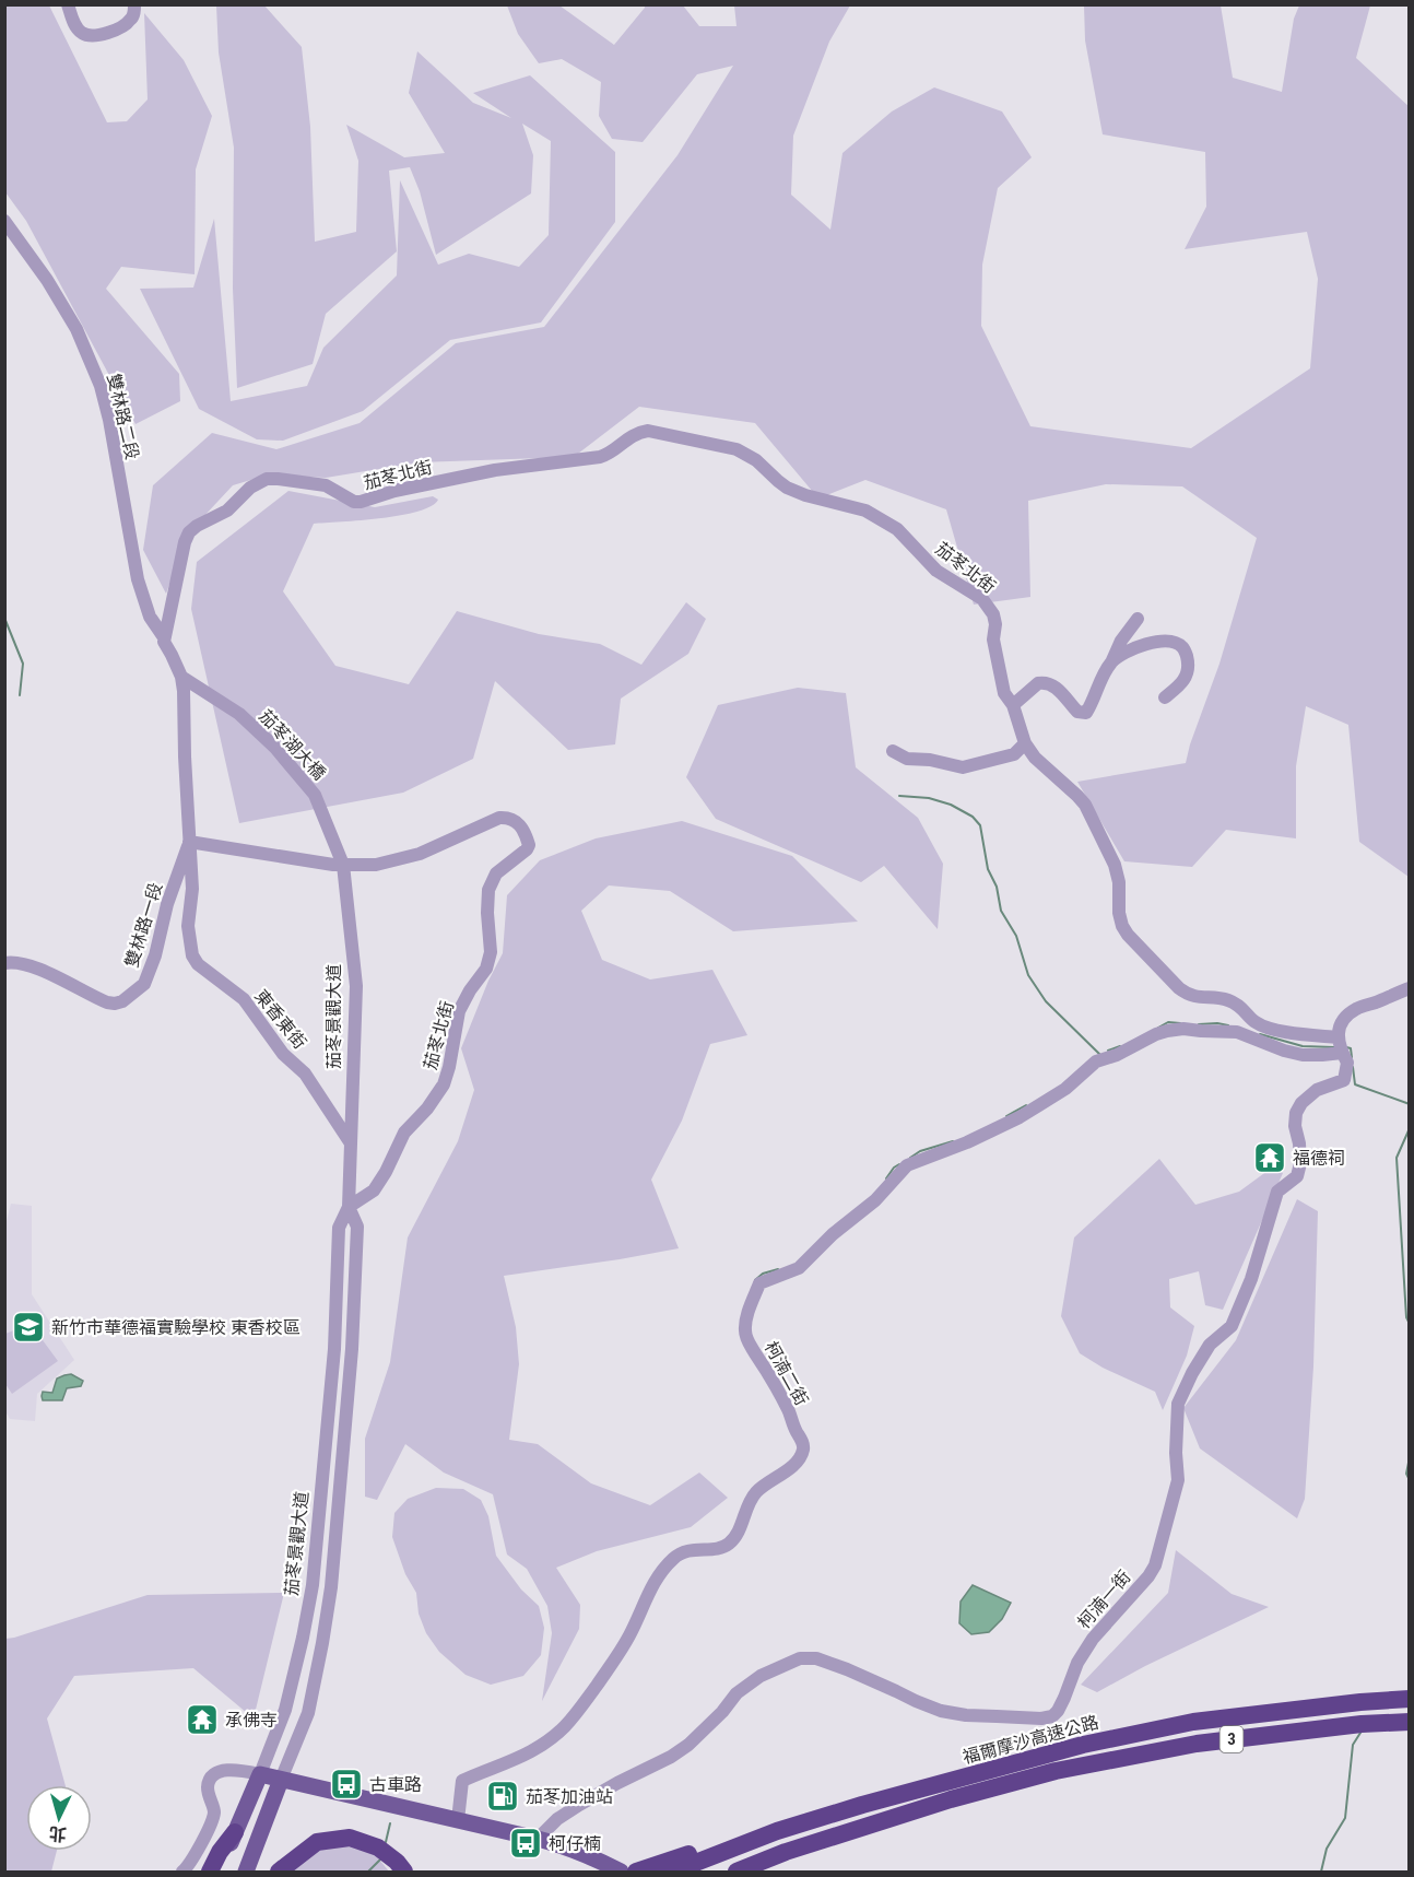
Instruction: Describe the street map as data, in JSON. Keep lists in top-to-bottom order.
{
  "streets": {
    "highway": ["福爾摩沙高速公路", "3"],
    "main road": ["茄苳景觀大道"],
    "street": [
      "雙林路二段",
      "茄苳北街",
      "茄苳湖大橋",
      "雙林路一段",
      "東香東街",
      "柯湳二街",
      "柯湳一街"
    ]
  },
  "crossings": [
    ["雙林路二段", "茄苳北街"],
    ["茄苳北街", "茄苳湖大橋"],
    ["茄苳北街", "雙林路一段"],
    ["茄苳北街", "茄苳景觀大道"],
    ["茄苳北街", "東香東街"],
    ["茄苳北街", "柯湳一街"],
    ["茄苳湖大橋", "茄苳景觀大道"],
    ["雙林路一段", "東香東街"],
    ["茄苳景觀大道", "東香東街"],
    ["柯湳二街", "柯湳一街"]
  ],
  "places": {
    "temple": ["福德祠", "承佛寺"],
    "school or university": ["新竹市華德福實驗學校 東香校區"],
    "bus stop": ["古車路", "柯仔楠"],
    "fuel station": ["茄苳加油站"]
  },
  "north": "bottom"
}
